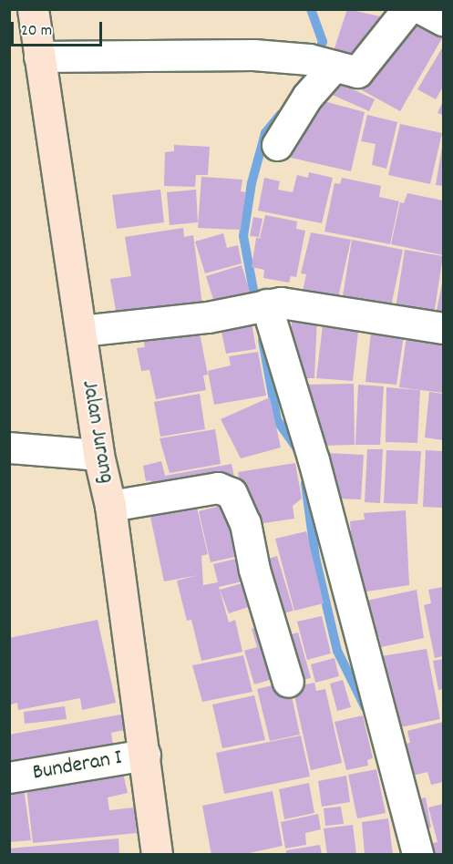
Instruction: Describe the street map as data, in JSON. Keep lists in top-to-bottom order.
{
  "streets": {
    "main road": ["Jalan Jurang"],
    "street": ["Bunderan I"]
  },
  "crossings": [
    ["Jalan Jurang", "Bunderan I"]
  ],
  "scale_bar": "20 m"
}
